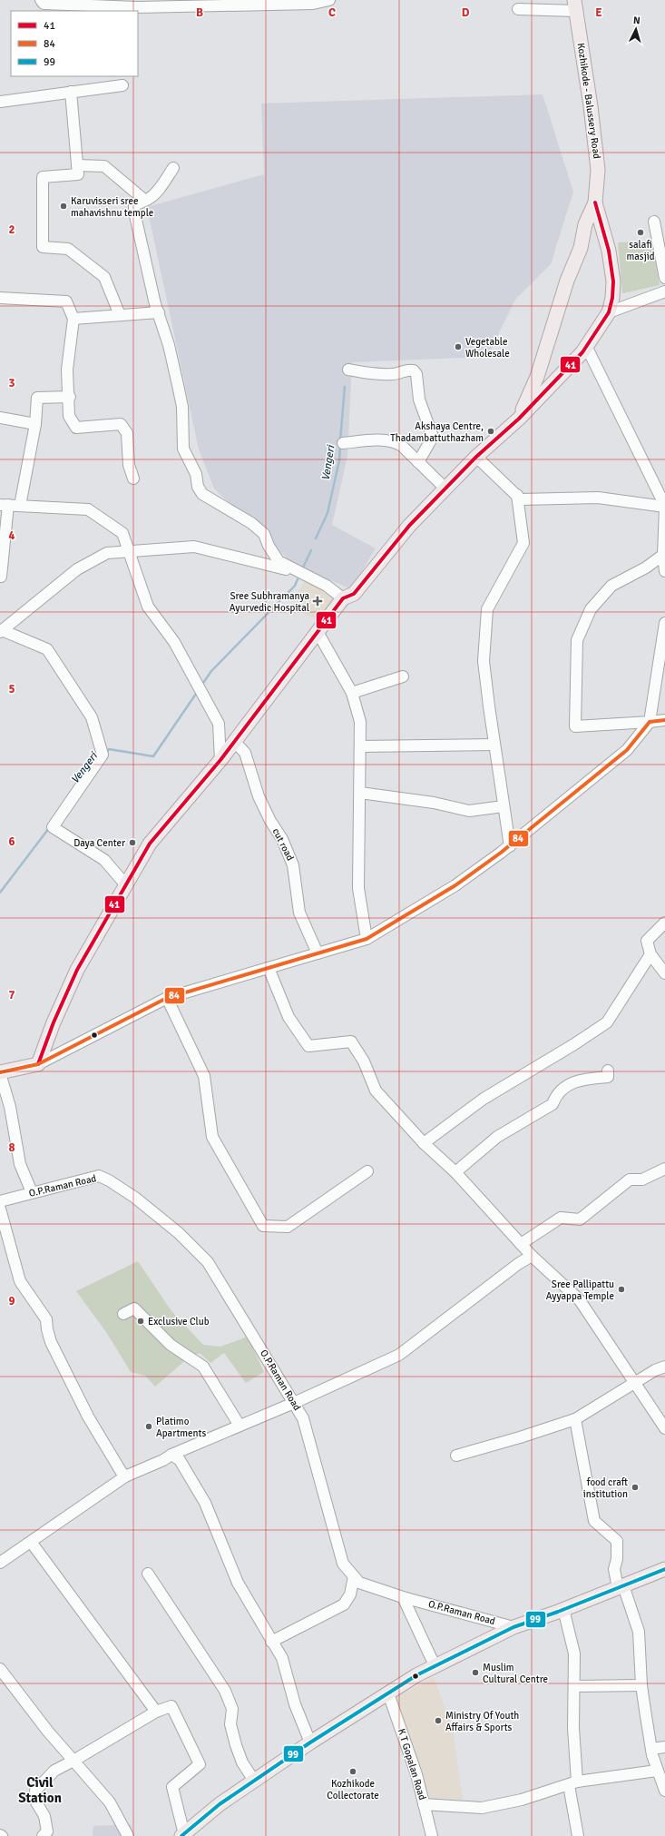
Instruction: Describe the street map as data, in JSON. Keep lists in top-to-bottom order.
{
  "streets": {
    "main road": ["Kozhikode - Balussery Road"],
    "street": ["cut road", "O.P.Raman Road", "K T Gopalan Road"]
  },
  "districts": ["Civil Station"],
  "water": ["Vengeri"],
  "places": {
    "other": [
      "Karuvisseri sree mahavishnu temple",
      "salafi masjid",
      "Vegetable Wholesale",
      "Akshaya Centre, Thadambattuthazham",
      "Daya Center",
      "Sree Pallipattu Ayyappa Temple",
      "Exclusive Club",
      "Platimo Apartments",
      "food craft institution",
      "Muslim Cultural Centre",
      "Ministry Of Youth Affairs & Sports",
      "Kozhikode Collectorate"
    ],
    "health": ["Sree Subhramanya Ayurvedic Hospital"]
  },
  "lines": ["transit line 41", "transit line 84", "transit line 99"],
  "legend": ["41", "84", "99"],
  "north": "top",
  "grid": {
    "columns": [
      "B",
      "C",
      "D",
      "E"
    ],
    "rows": [
      "2",
      "3",
      "4",
      "5",
      "6",
      "7",
      "8",
      "9"
    ]
  }
}
